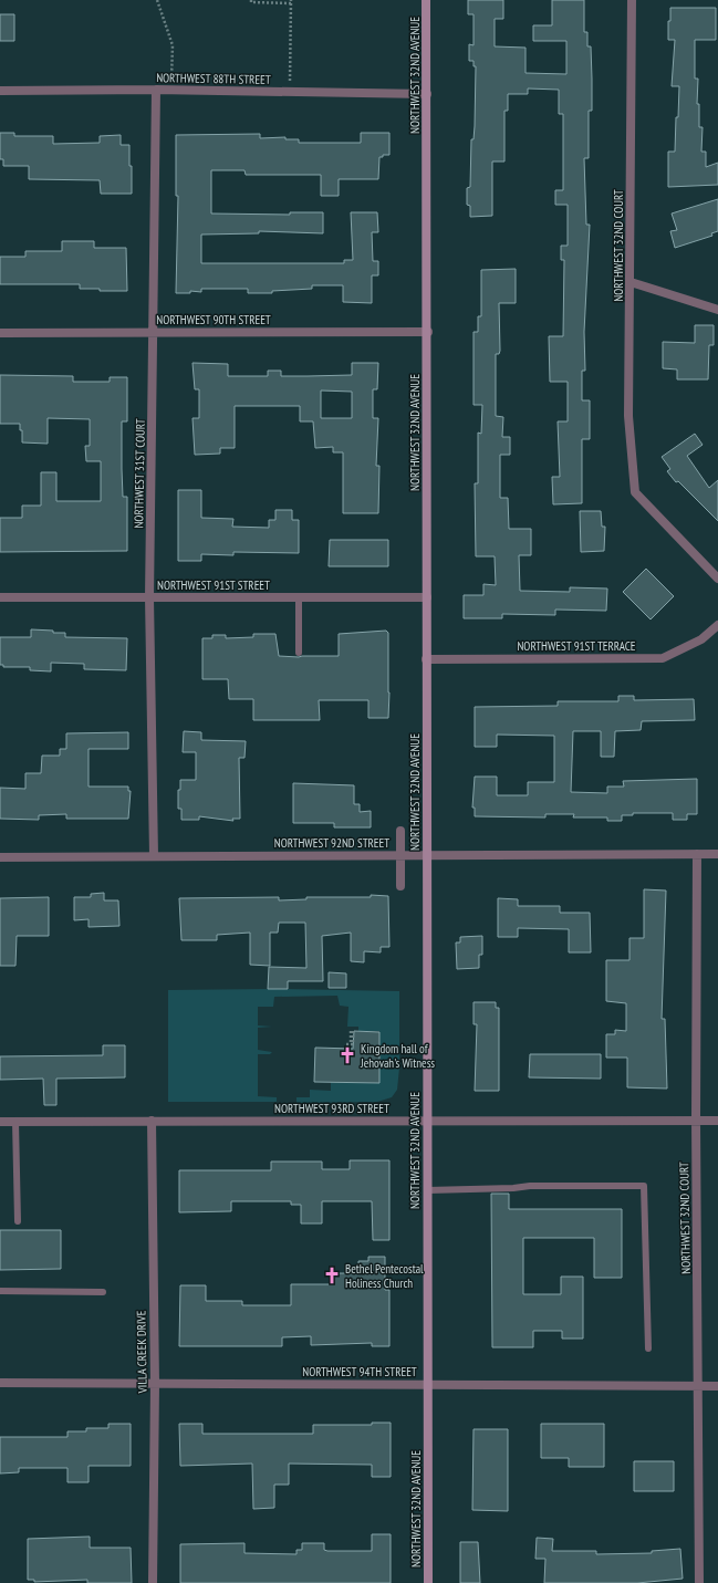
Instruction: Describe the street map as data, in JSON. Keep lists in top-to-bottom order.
{
  "streets": {
    "main road": ["NORTHWEST 32ND AVENUE"],
    "street": [
      "NORTHWEST 88TH STREET",
      "NORTHWEST 32ND COURT",
      "NORTHWEST 90TH STREET",
      "NORTHWEST 31ST COURT",
      "NORTHWEST 91ST STREET",
      "NORTHWEST 91ST TERRACE",
      "NORTHWEST 92ND STREET",
      "NORTHWEST 93RD STREET",
      "VILLA CREEK DRIVE",
      "NORTHWEST 94TH STREET"
    ]
  },
  "crossings": [
    ["NORTHWEST 32ND AVENUE", "NORTHWEST 88TH STREET"],
    ["NORTHWEST 32ND AVENUE", "NORTHWEST 90TH STREET"],
    ["NORTHWEST 32ND AVENUE", "NORTHWEST 91ST STREET"],
    ["NORTHWEST 32ND AVENUE", "NORTHWEST 91ST TERRACE"],
    ["NORTHWEST 32ND AVENUE", "NORTHWEST 92ND STREET"],
    ["NORTHWEST 32ND AVENUE", "NORTHWEST 93RD STREET"],
    ["NORTHWEST 32ND AVENUE", "NORTHWEST 94TH STREET"],
    ["NORTHWEST 88TH STREET", "NORTHWEST 31ST COURT"],
    ["NORTHWEST 32ND COURT", "NORTHWEST 92ND STREET"],
    ["NORTHWEST 32ND COURT", "NORTHWEST 93RD STREET"],
    ["NORTHWEST 32ND COURT", "NORTHWEST 94TH STREET"],
    ["NORTHWEST 90TH STREET", "NORTHWEST 31ST COURT"],
    ["NORTHWEST 31ST COURT", "NORTHWEST 91ST STREET"],
    ["NORTHWEST 31ST COURT", "NORTHWEST 92ND STREET"],
    ["NORTHWEST 93RD STREET", "VILLA CREEK DRIVE"],
    ["VILLA CREEK DRIVE", "NORTHWEST 94TH STREET"]
  ],
  "places": {
    "church": ["Kingdom hall of Jehovah's Witness", "Bethel Pentecostal Holiness Church"]
  }
}
